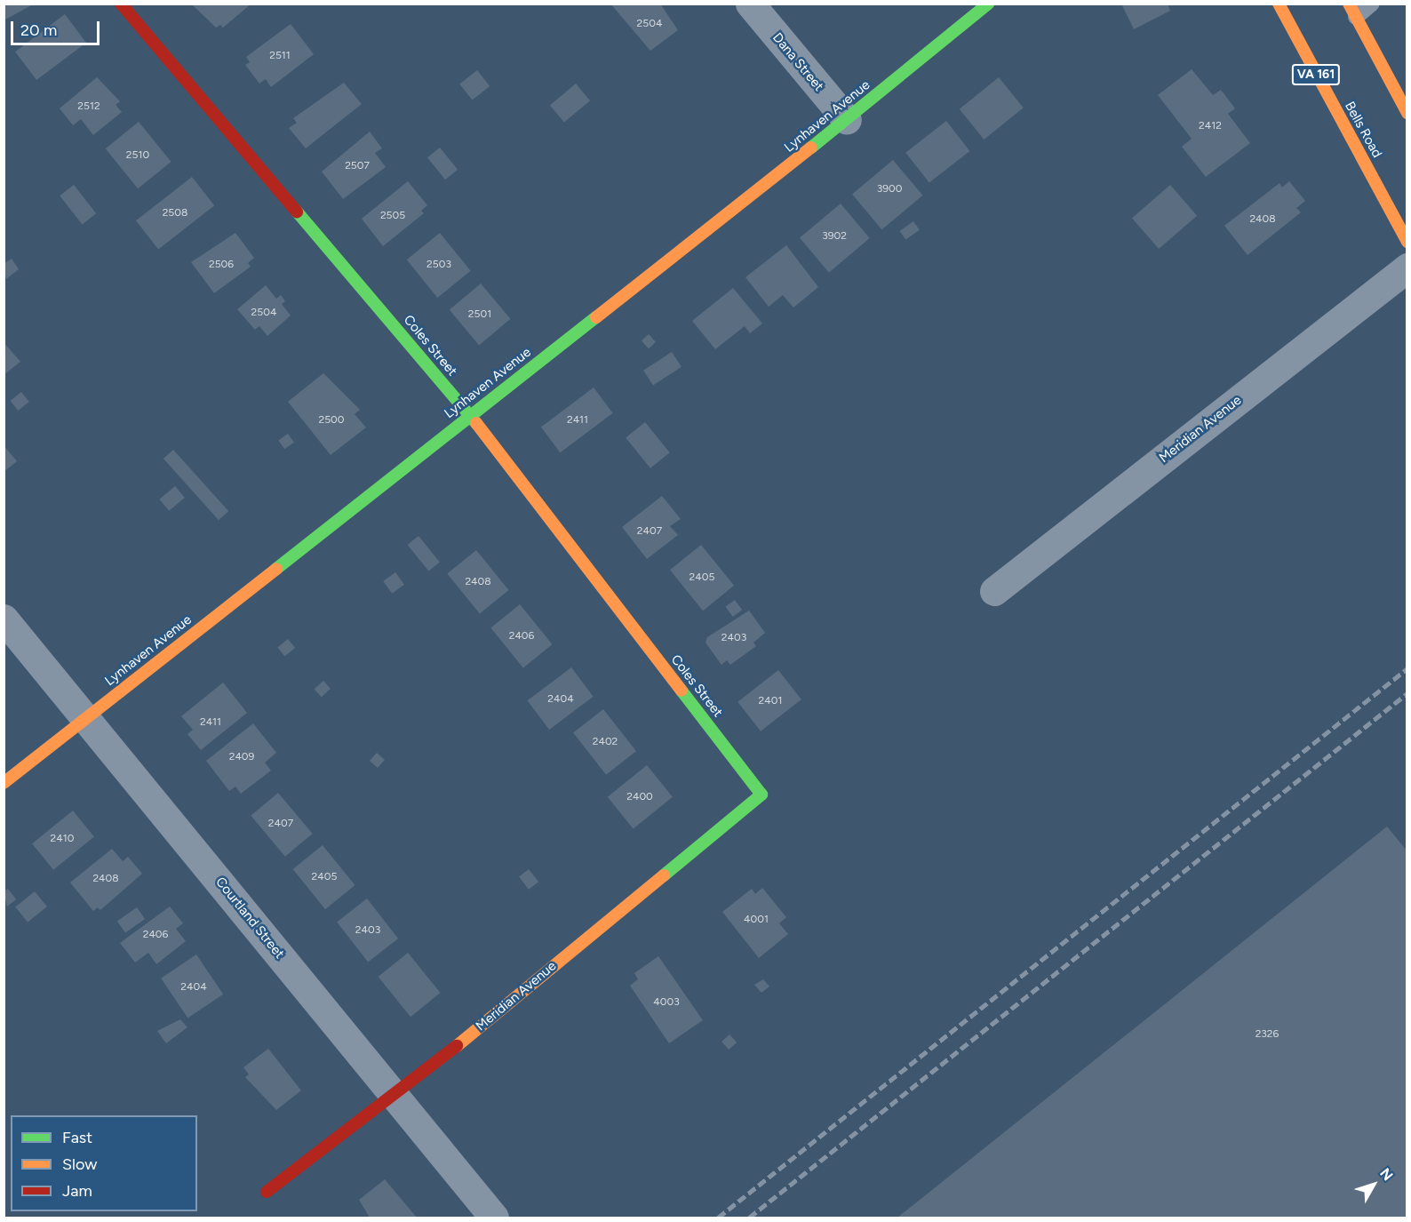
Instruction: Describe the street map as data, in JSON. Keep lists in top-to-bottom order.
{
  "streets": {
    "street": [
      "Dana Street",
      "VA 161",
      "Lynhaven Avenue",
      "Bells Road",
      "Coles Street",
      "Meridian Avenue",
      "Courtland Street"
    ]
  },
  "crossings": [
    ["Dana Street", "Lynhaven Avenue"],
    ["Lynhaven Avenue", "Coles Street"],
    ["Lynhaven Avenue", "Courtland Street"],
    ["Coles Street", "Meridian Avenue"],
    ["Meridian Avenue", "Courtland Street"]
  ],
  "house_numbers": [
    "2504",
    "2511",
    "2512",
    "2412",
    "2510",
    "2507",
    "3900",
    "2508",
    "2505",
    "2408",
    "3902",
    "2506",
    "2503",
    "2504",
    "2501",
    "2500",
    "2411",
    "2407",
    "2405",
    "2408",
    "2406",
    "2403",
    "2404",
    "2401",
    "2411",
    "2402",
    "2409",
    "2400",
    "2407",
    "2410",
    "2405",
    "2408",
    "4001",
    "2403",
    "2406",
    "2404",
    "4003",
    "2326"
  ],
  "legend": ["Fast", "Slow", "Jam"],
  "scale_bar": "20 m",
  "north": "top right"
}
